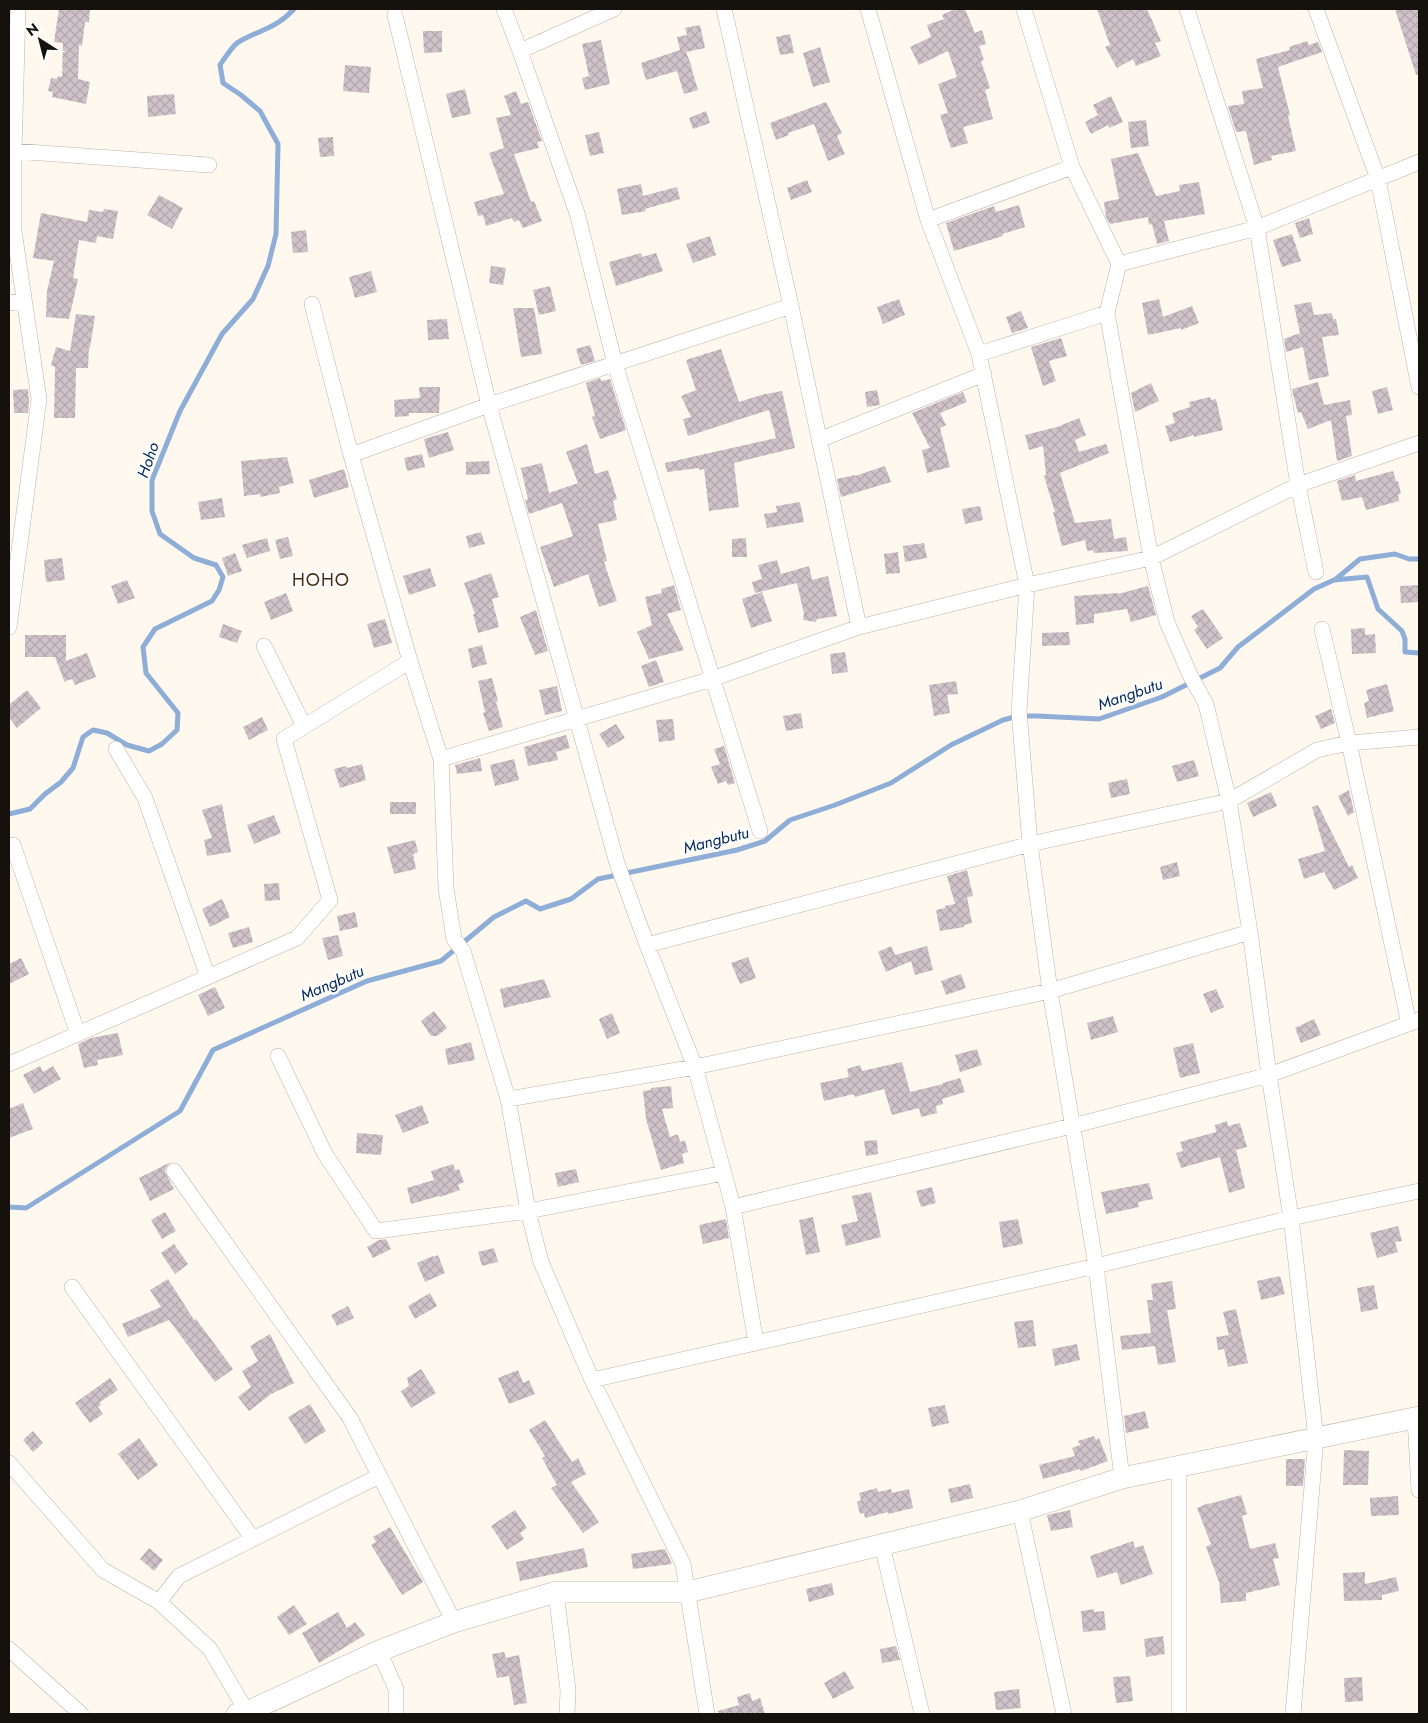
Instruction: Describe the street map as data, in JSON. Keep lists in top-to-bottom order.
{
  "districts": ["HOHO"],
  "water": ["Hoho", "Mangbutu"],
  "north": "top left"
}
